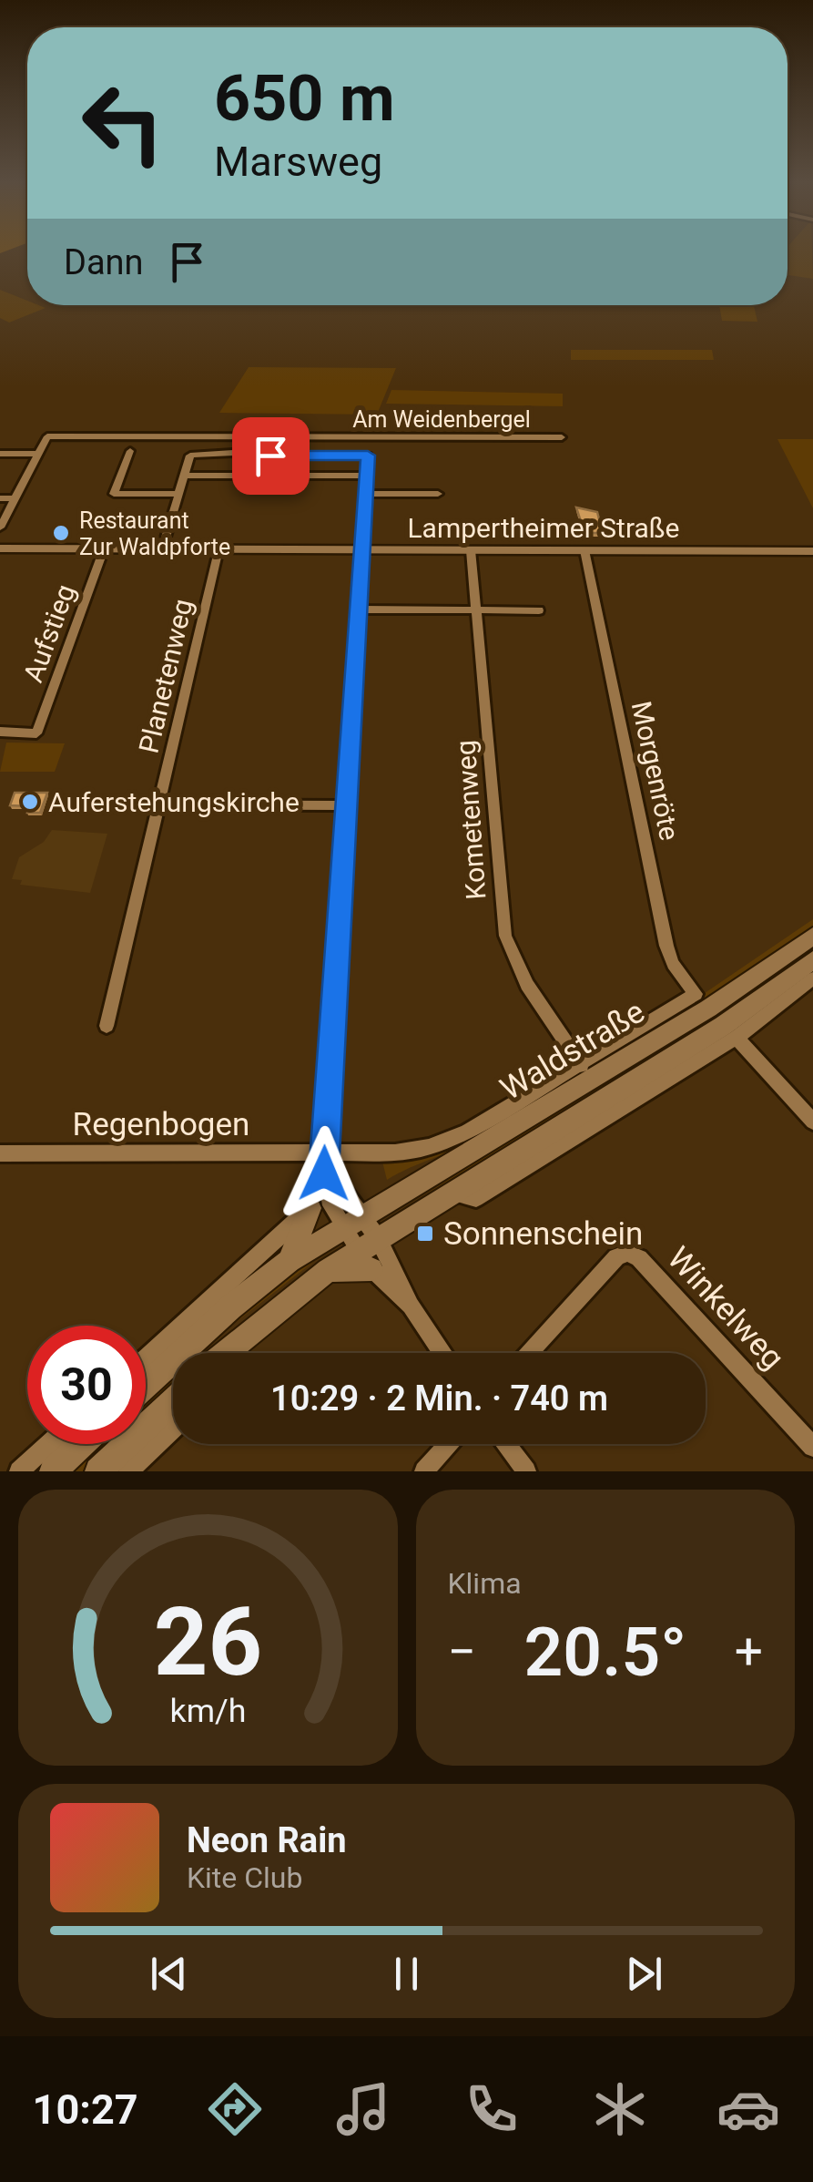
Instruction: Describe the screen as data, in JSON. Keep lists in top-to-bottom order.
{
  "streets": {
    "main road": ["Waldstraße"],
    "street": [
      "Am Weidenbergel",
      "Lampertheimer Straße",
      "Aufstieg",
      "Planetenweg",
      "Morgenröte",
      "Kometenweg",
      "Regenbogen",
      "Winkelweg"
    ]
  },
  "crossings": [
    ["Lampertheimer Straße", "Aufstieg"],
    ["Lampertheimer Straße", "Planetenweg"],
    ["Lampertheimer Straße", "Morgenröte"],
    ["Lampertheimer Straße", "Kometenweg"],
    ["Morgenröte", "Waldstraße"],
    ["Kometenweg", "Waldstraße"],
    ["Waldstraße", "Regenbogen"]
  ],
  "places": {
    "other": ["Restaurant Zur Waldpforte", "Auferstehungskirche"],
    "transit": ["Sonnenschein"]
  },
  "page": {
    "turn": ["650 m", "Marsweg"],
    "then": "Dann",
    "limit": "30",
    "trip": "10:29 · 2 Min. · 740 m",
    "tile": "Klima",
    "heat": ["−", "20.5°", "+"],
    "song": ["Neon Rain", "Kite Club"],
    "tabs": "10:27",
    "gauge": ["26", "km/h"]
  }
}
